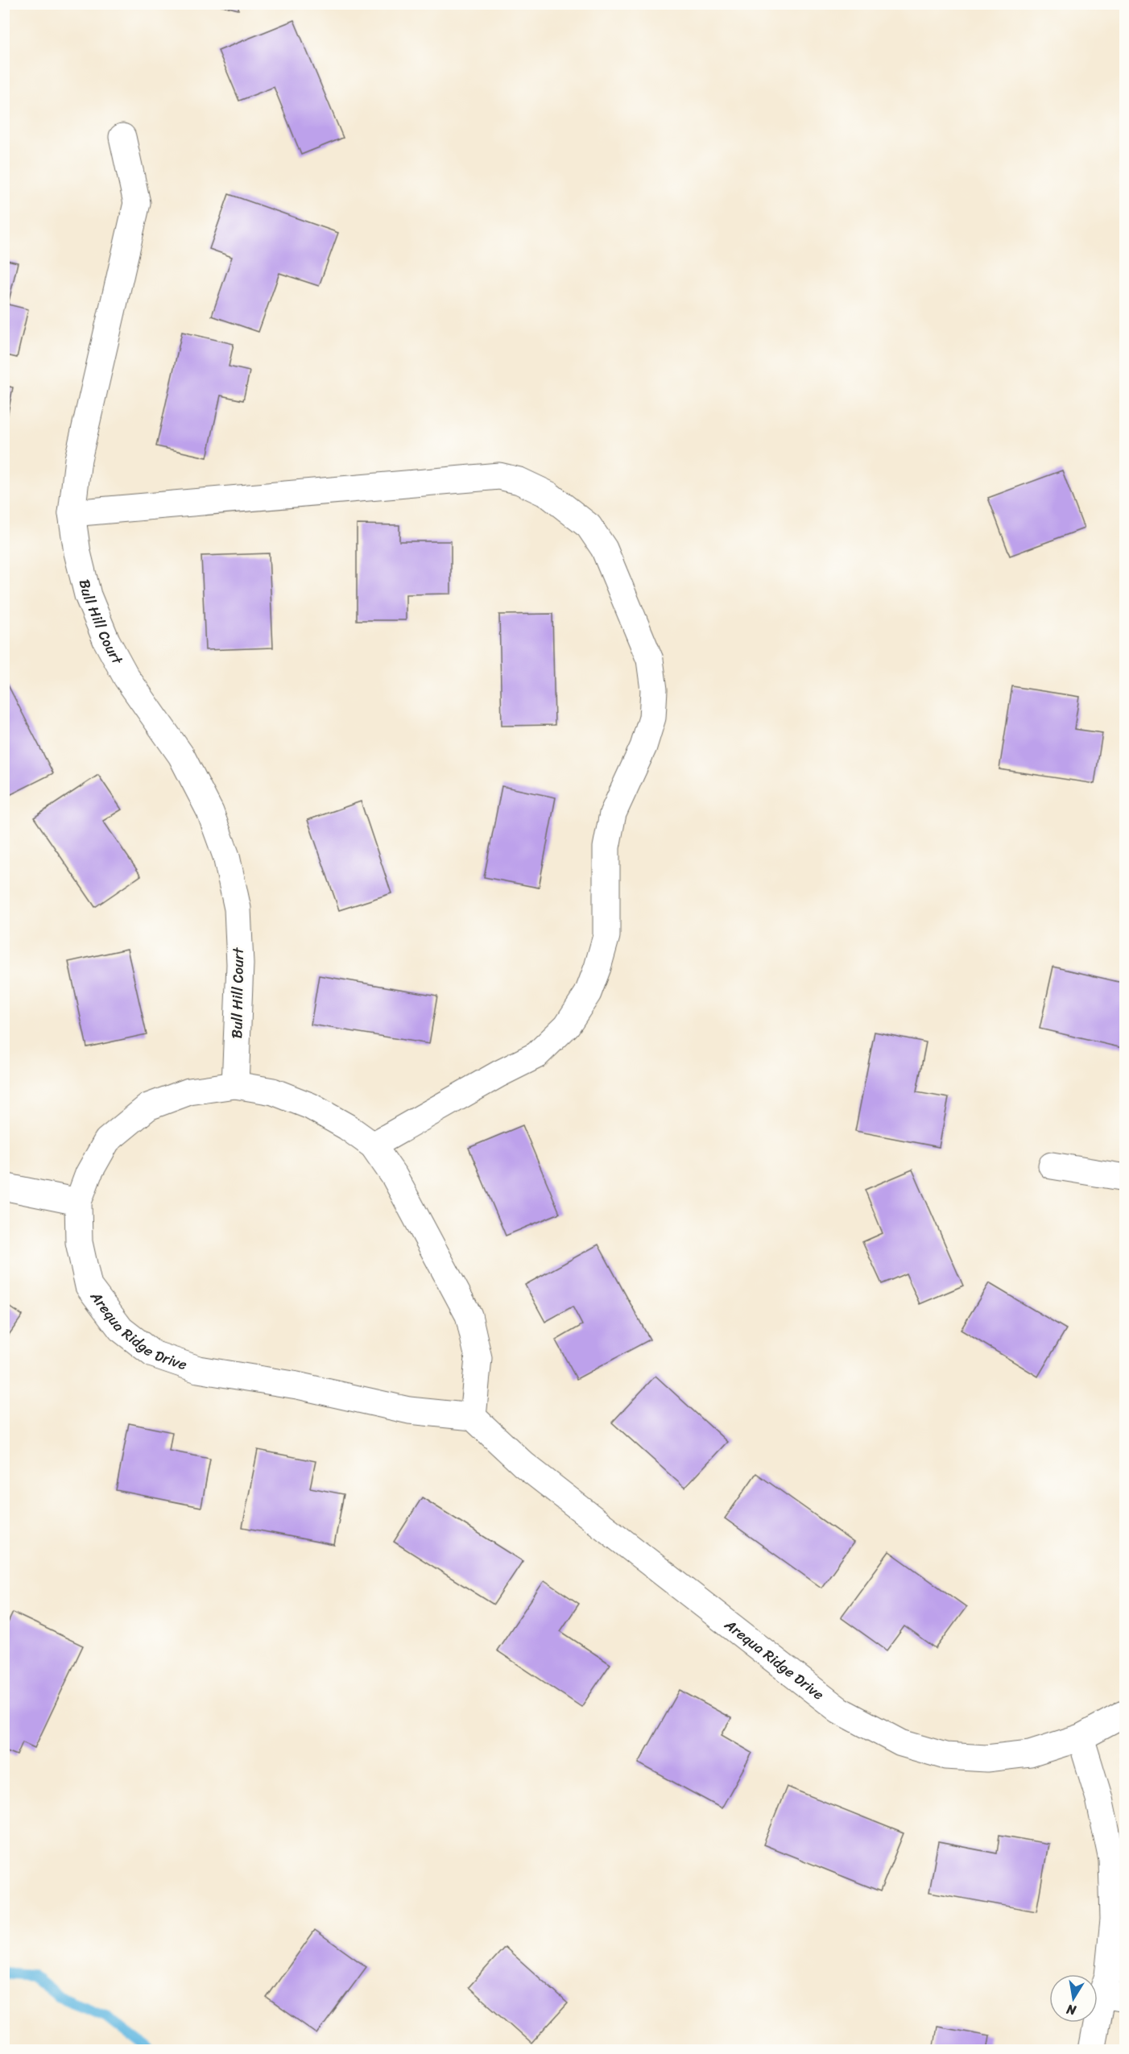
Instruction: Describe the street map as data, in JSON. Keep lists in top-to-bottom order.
{
  "streets": {
    "street": ["Bull Hill Court", "Arequa Ridge Drive"]
  },
  "crossings": [
    ["Bull Hill Court", "Arequa Ridge Drive"]
  ],
  "north": "bottom"
}
